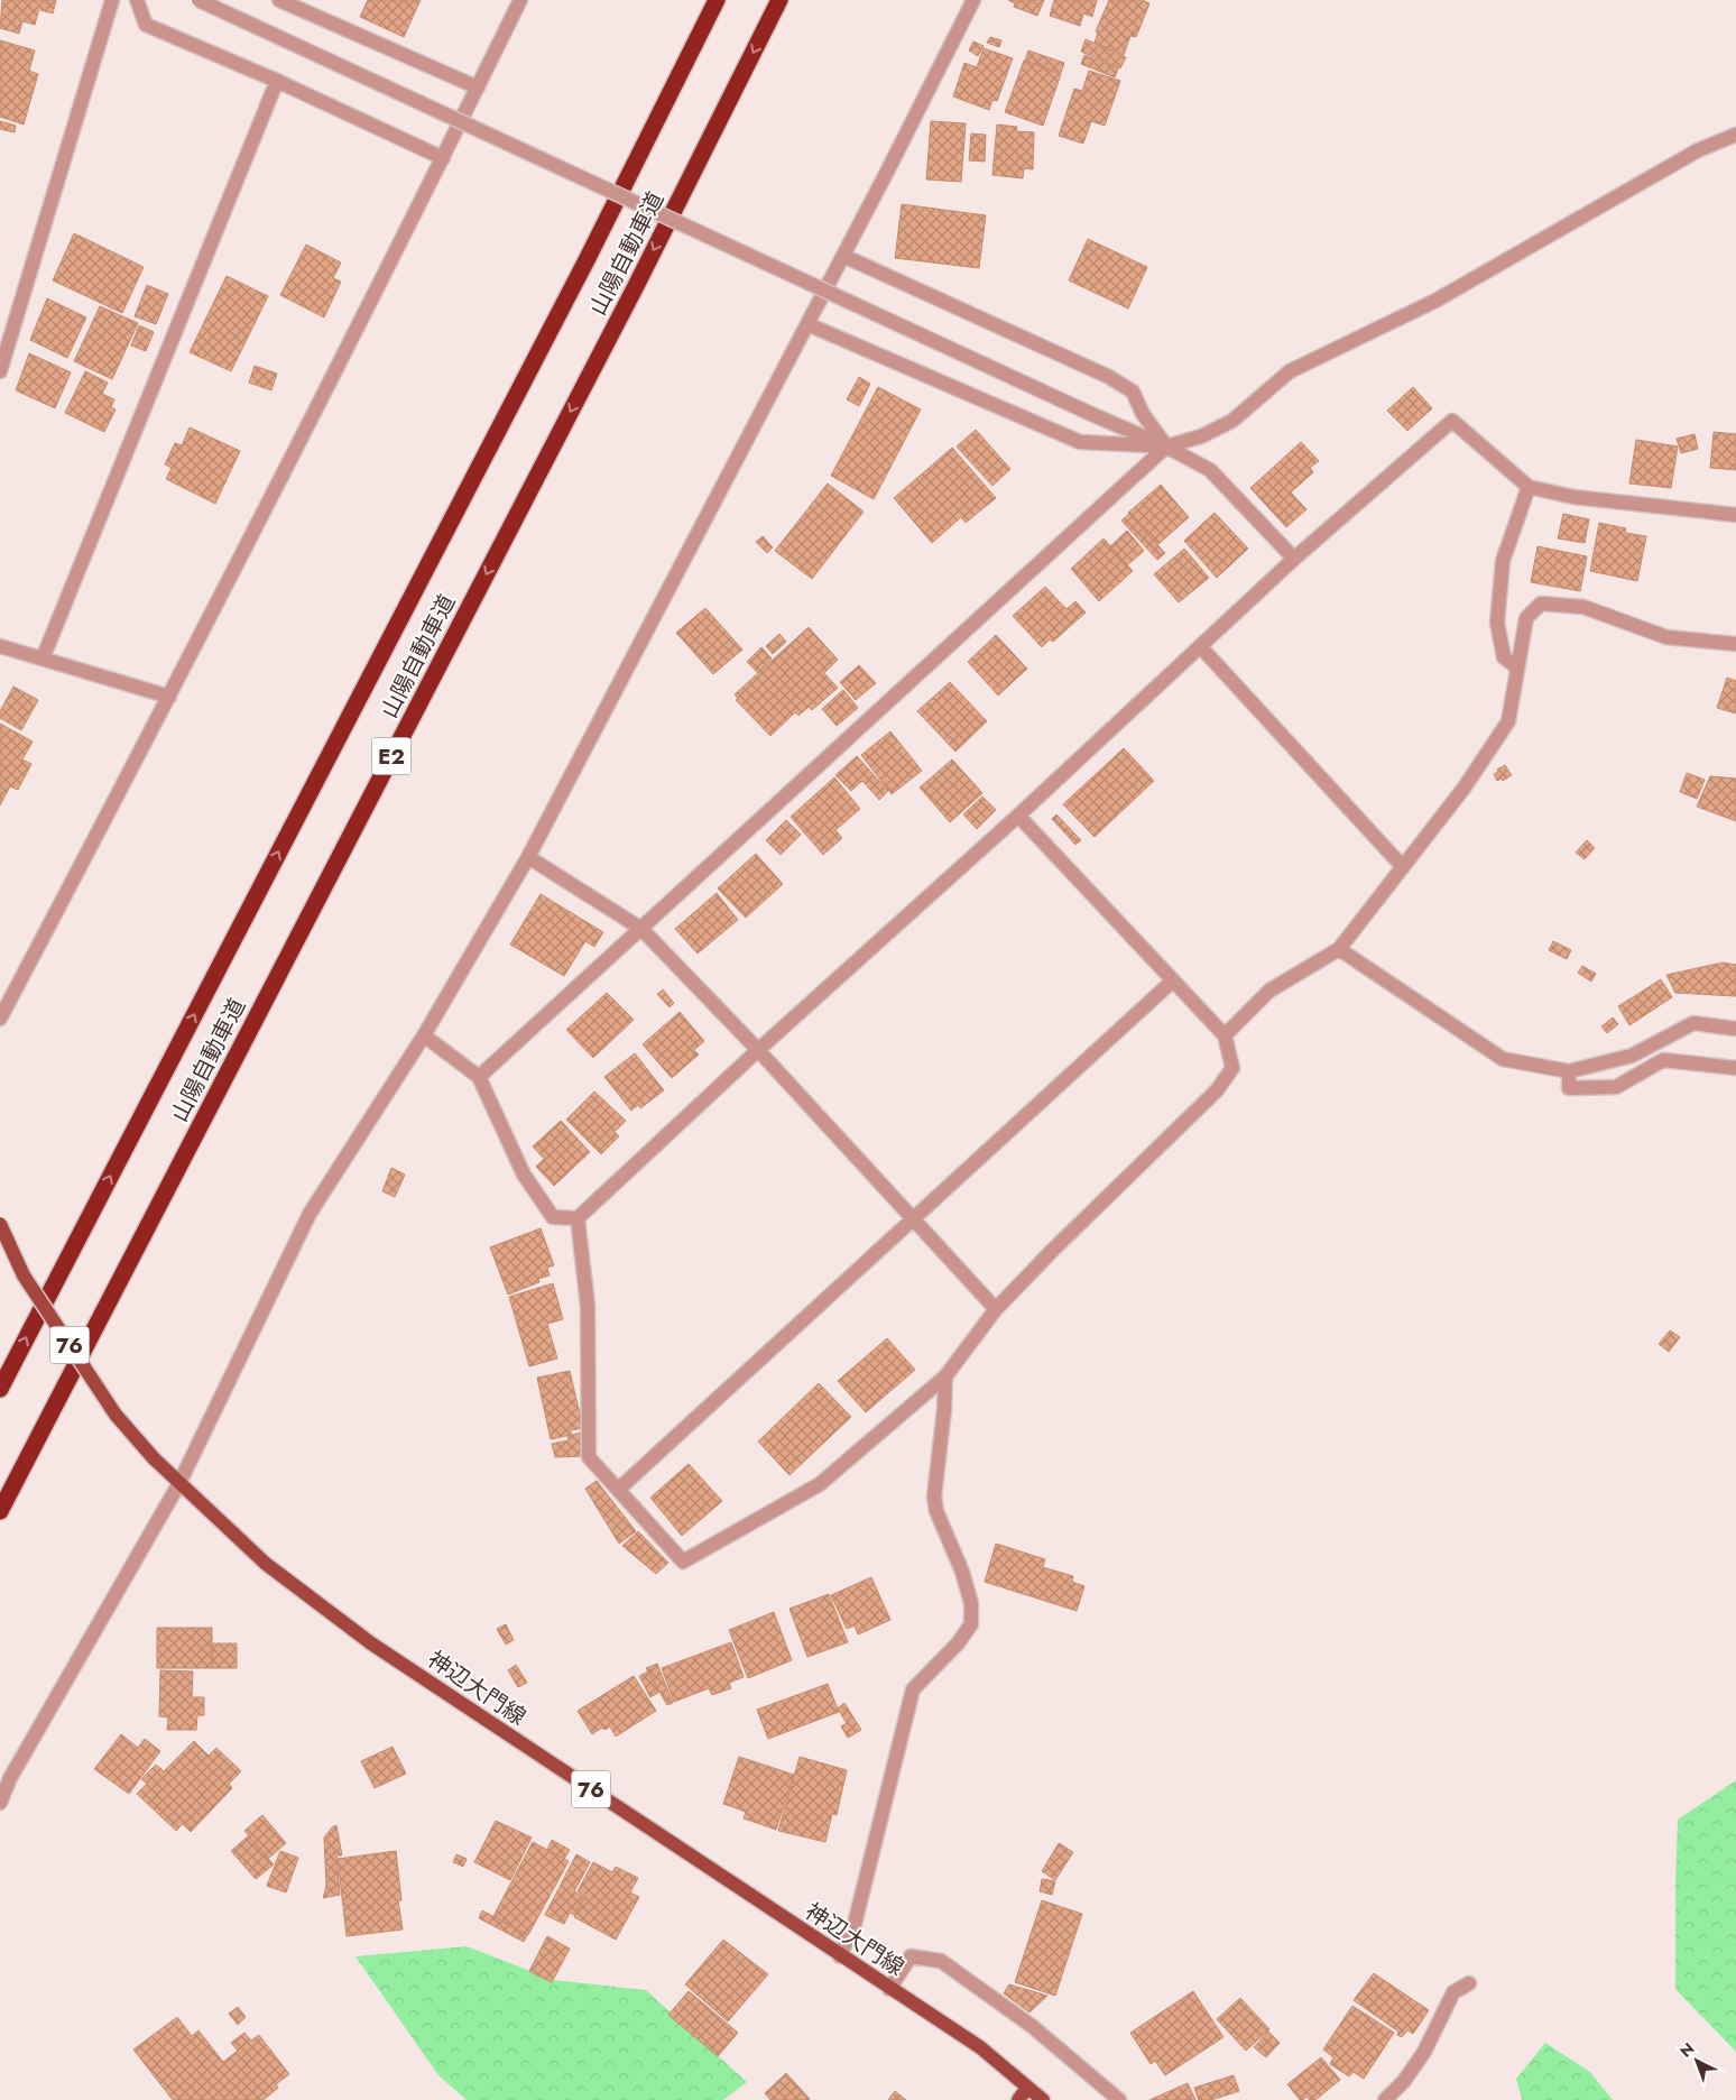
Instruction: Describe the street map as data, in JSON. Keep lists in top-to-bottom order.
{
  "streets": {
    "highway": ["山陽自動車道", "E2"],
    "main road": ["76", "神辺大門線"]
  },
  "north": "top left"
}
